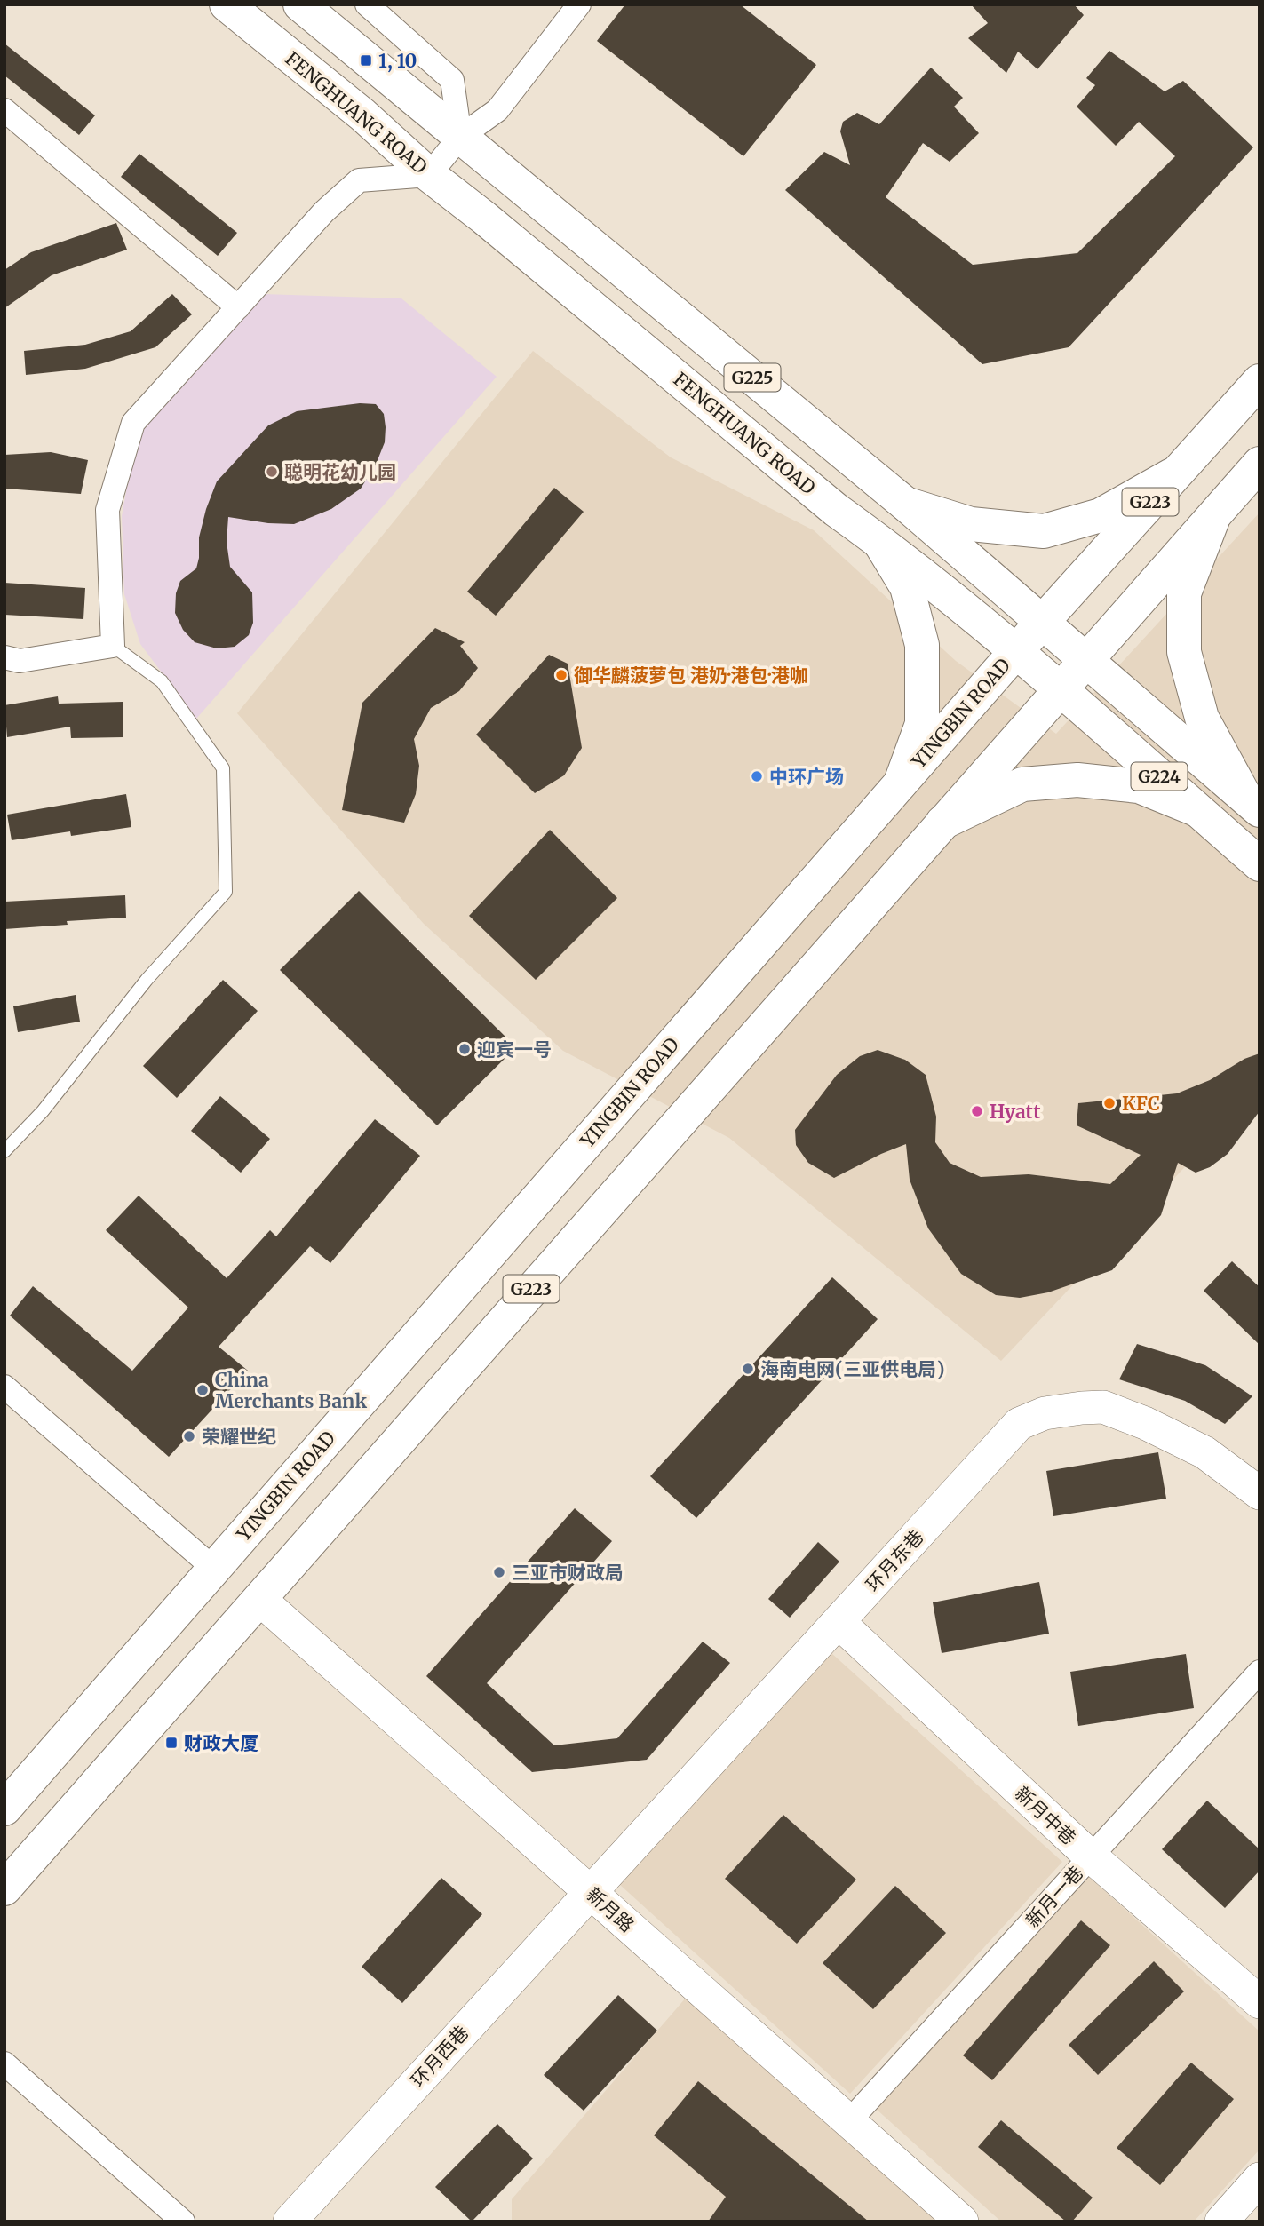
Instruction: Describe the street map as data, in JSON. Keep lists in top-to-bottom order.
{
  "streets": {
    "main road": [
      "FENGHUANG ROAD",
      "G225",
      "G223",
      "YINGBIN ROAD",
      "G224"
    ],
    "street": [
      "环月东巷",
      "新月中巷",
      "新月一巷",
      "新月路",
      "环月西巷"
    ]
  },
  "crossings": [
    ["FENGHUANG ROAD", "G223"],
    ["FENGHUANG ROAD", "YINGBIN ROAD"],
    ["G225", "G223"],
    ["G225", "YINGBIN ROAD"],
    ["G225", "G224"],
    ["G223", "G224"],
    ["G223", "新月路"],
    ["环月东巷", "新月中巷"],
    ["环月东巷", "新月路"],
    ["环月东巷", "环月西巷"],
    ["新月中巷", "新月一巷"],
    ["新月一巷", "新月路"],
    ["新月路", "环月西巷"]
  ],
  "places": {
    "transit": ["1, 10", "财政大厦"],
    "other": [
      "聪明花幼儿园",
      "御华麟菠萝包 港奶·港包·港咖",
      "中环广场",
      "迎宾一号",
      "KFC",
      "Hyatt",
      "海南电网(三亚供电局)",
      "China Merchants Bank",
      "荣耀世纪",
      "三亚市财政局"
    ]
  }
}
